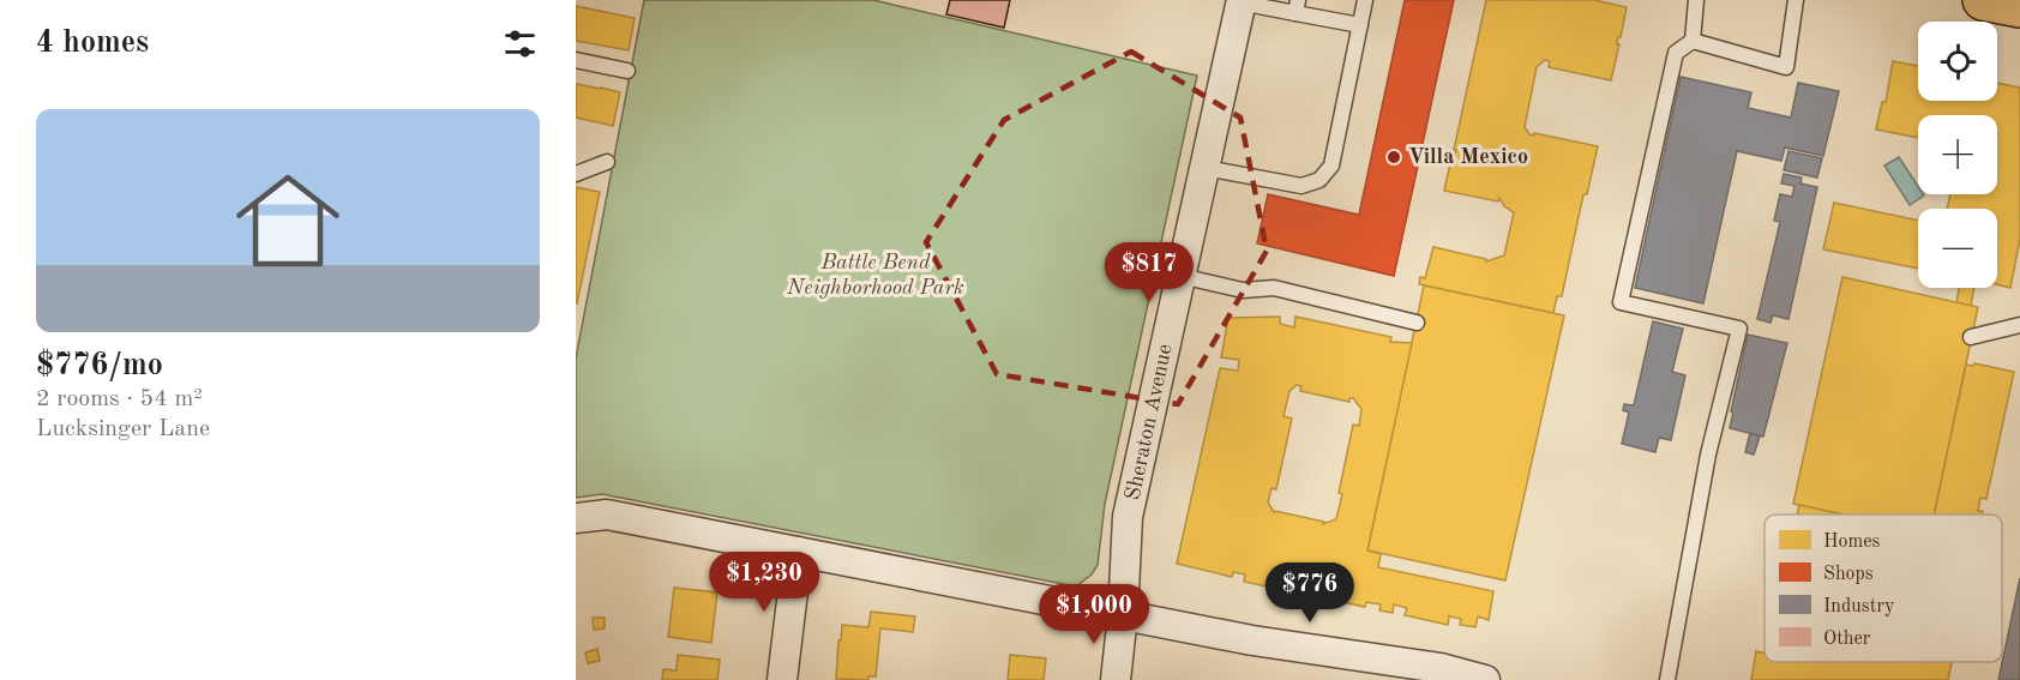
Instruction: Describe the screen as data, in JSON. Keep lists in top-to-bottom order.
{
  "streets": {
    "street": ["Sheraton Avenue"]
  },
  "parks": ["Battle Bend Neighborhood Park"],
  "places": ["Villa Mexico"],
  "legend": [
    "Homes",
    "Shops",
    "Industry",
    "Other"
  ],
  "page": {
    "heading": "4 homes",
    "map_buttons": ["+", "−"],
    "list": [
      {
        "name": "$776/mo",
        "note": "2 rooms · 54 m² · Lucksinger Lane"
      }
    ],
    "price": [
      "$817",
      "$1,230",
      "$776",
      "$1,000"
    ]
  }
}
